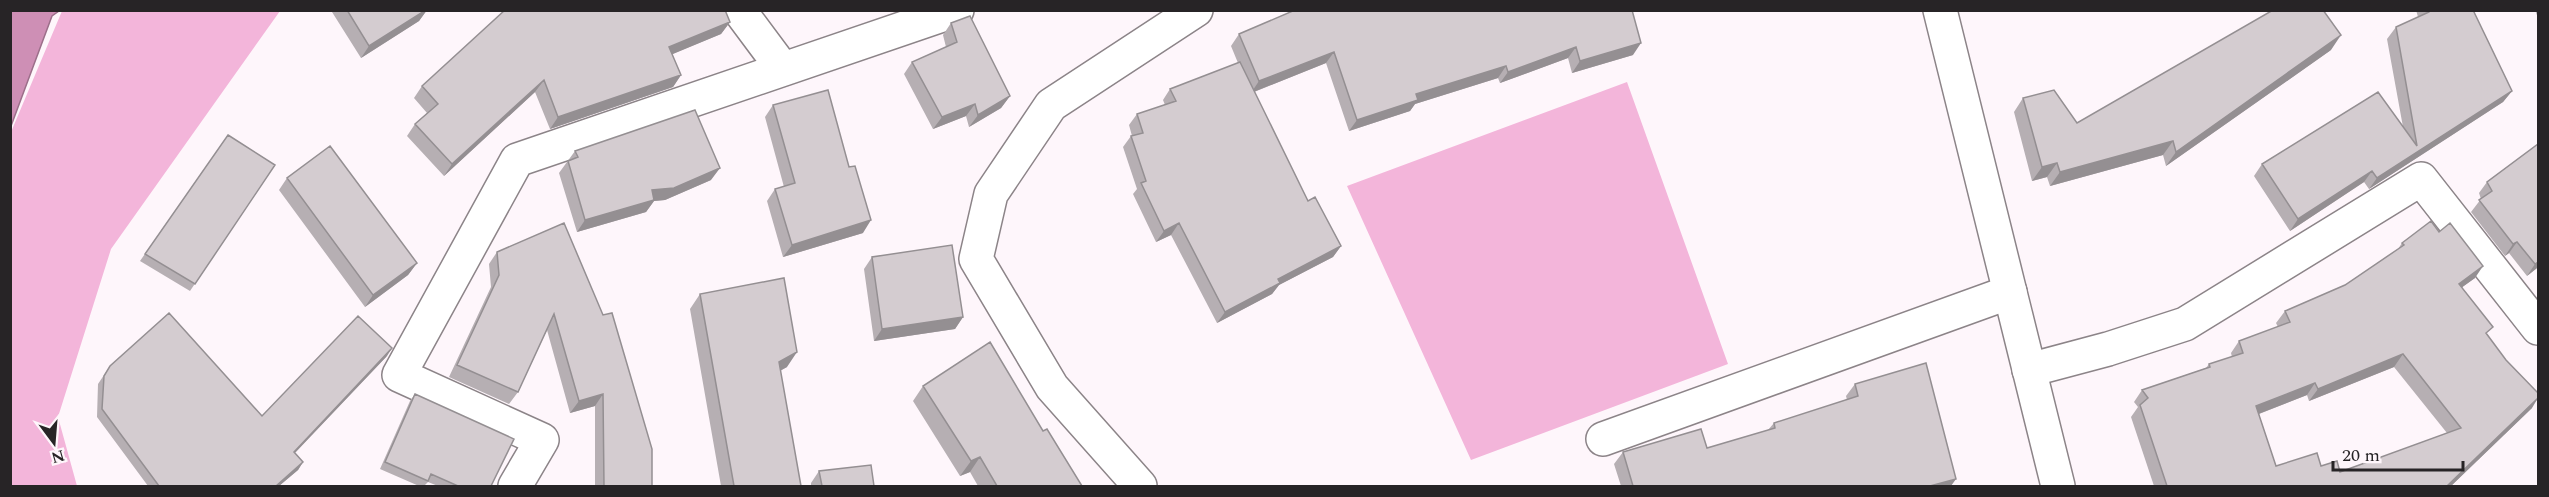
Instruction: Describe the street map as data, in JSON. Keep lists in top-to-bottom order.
{
  "scale_bar": "20 m",
  "north": "bottom"
}
